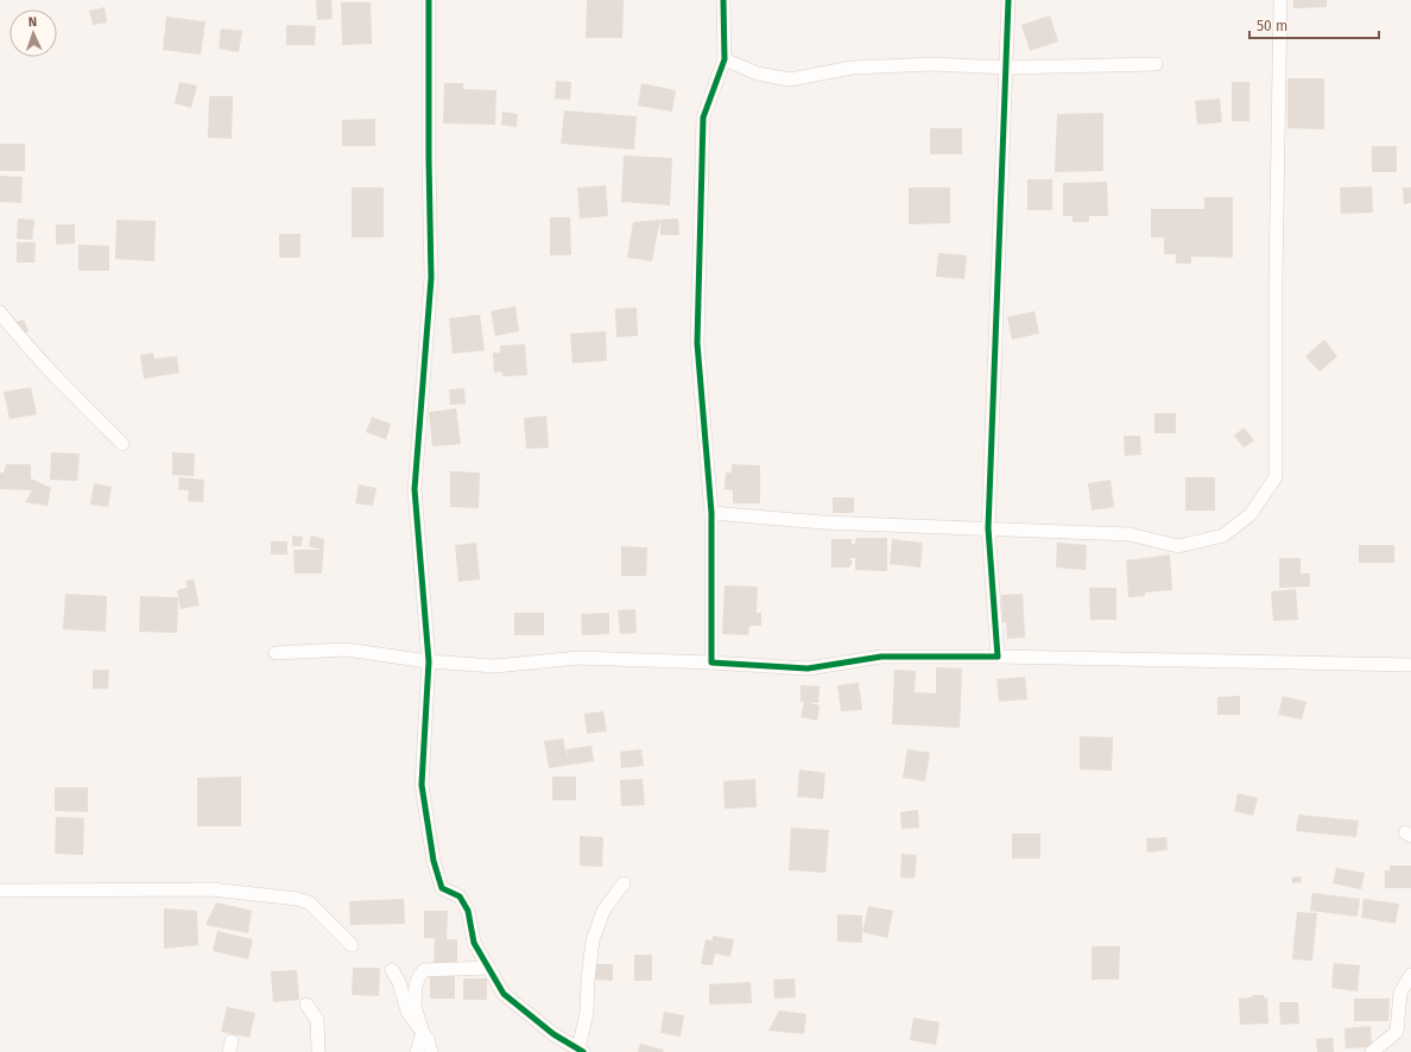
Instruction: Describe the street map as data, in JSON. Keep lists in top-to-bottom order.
{
  "scale_bar": "50 m",
  "north": "top"
}
